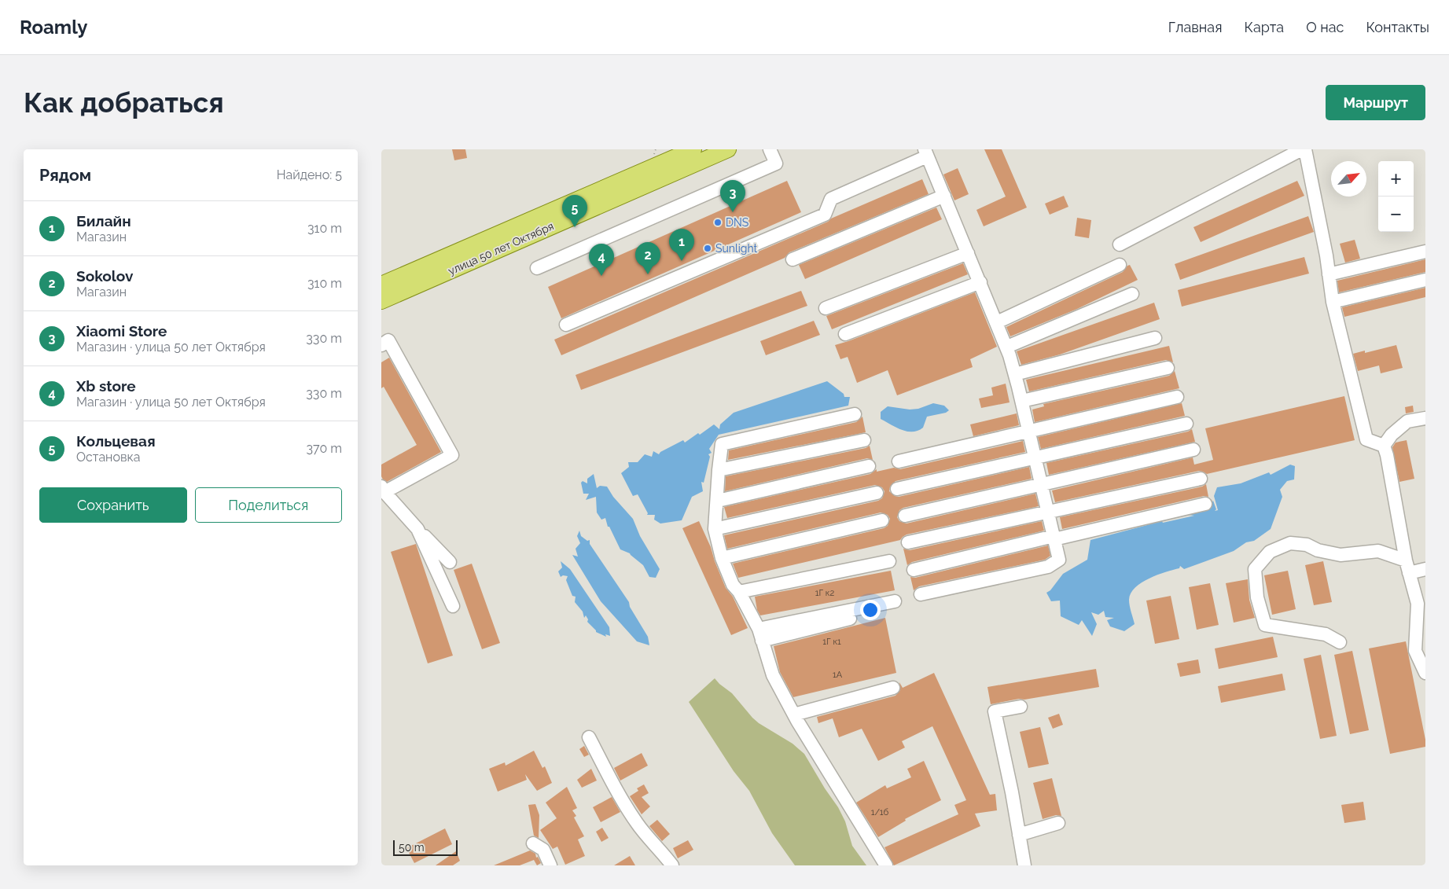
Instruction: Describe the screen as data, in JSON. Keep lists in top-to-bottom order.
{
  "streets": {
    "main road": ["улица 50 лет Октября"]
  },
  "places": ["DNS", "Sunlight"],
  "house_numbers": [
    "1Г к2",
    "1Г к1",
    "1А",
    "1/1б"
  ],
  "scale_bar": "50 m",
  "north": "top right",
  "page": {
    "header": "Roamly",
    "nav": [
      "Главная",
      "Карта",
      "О нас",
      "Контакты"
    ],
    "buttons": [
      "Маршрут",
      ["Сохранить", "Поделиться"]
    ],
    "title": "Как добраться",
    "heading": ["Рядом", "Найдено: 5"],
    "map_buttons": ["+", "−"],
    "pins": [
      "3",
      "5",
      "1",
      "2",
      "4"
    ],
    "list": [
      {
        "mark": "1",
        "name": "Билайн",
        "note": "Магазин",
        "value": "310 m"
      },
      {
        "mark": "2",
        "name": "Sokolov",
        "note": "Магазин",
        "value": "310 m"
      },
      {
        "mark": "3",
        "name": "Xiaomi Store",
        "note": "Магазин · улица 50 лет Октября",
        "value": "330 m"
      },
      {
        "mark": "4",
        "name": "Xb store",
        "note": "Магазин · улица 50 лет Октября",
        "value": "330 m"
      },
      {
        "mark": "5",
        "name": "Кольцевая",
        "note": "Остановка",
        "value": "370 m"
      }
    ],
    "scale": "50 m"
  }
}
